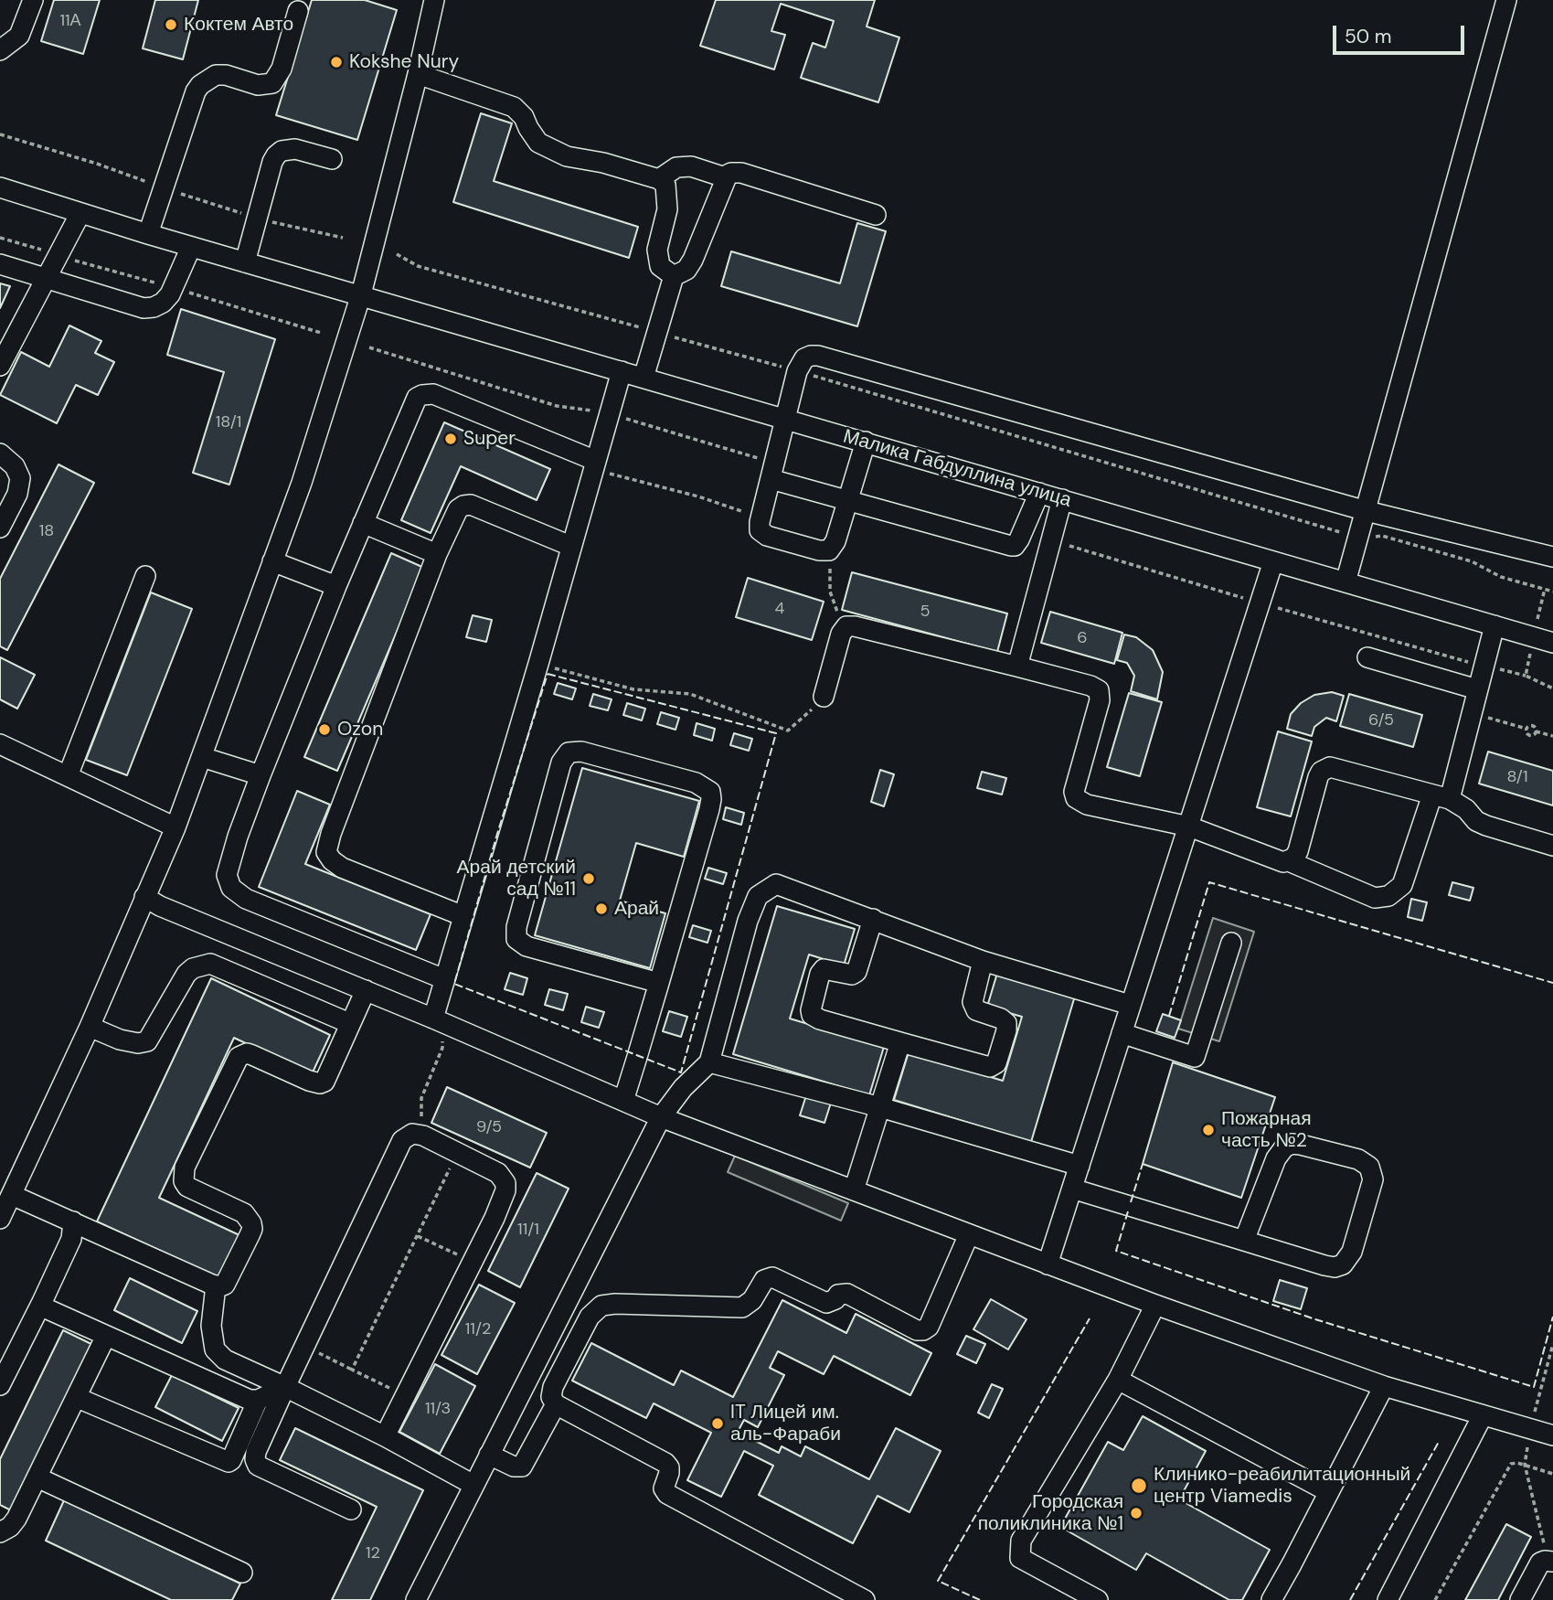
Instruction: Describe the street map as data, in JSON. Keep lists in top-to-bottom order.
{
  "streets": {
    "street": ["Малика Габдуллина улица"]
  },
  "places": [
    "Коктем Авто",
    "Kokshe Nury",
    "Super",
    "Ozon",
    "Арай детский сад №11",
    "Арай",
    "Пожарная часть №2",
    "IT Лицей им. аль-Фараби",
    "Клинико-реабилитационный центр Viamedis",
    "Городская поликлиника №1"
  ],
  "house_numbers": [
    "11А",
    "18/1",
    "18",
    "4",
    "5",
    "6",
    "6/5",
    "8/1",
    "9/5",
    "11/1",
    "11/2",
    "11/3",
    "12"
  ],
  "scale_bar": "50 m"
}
